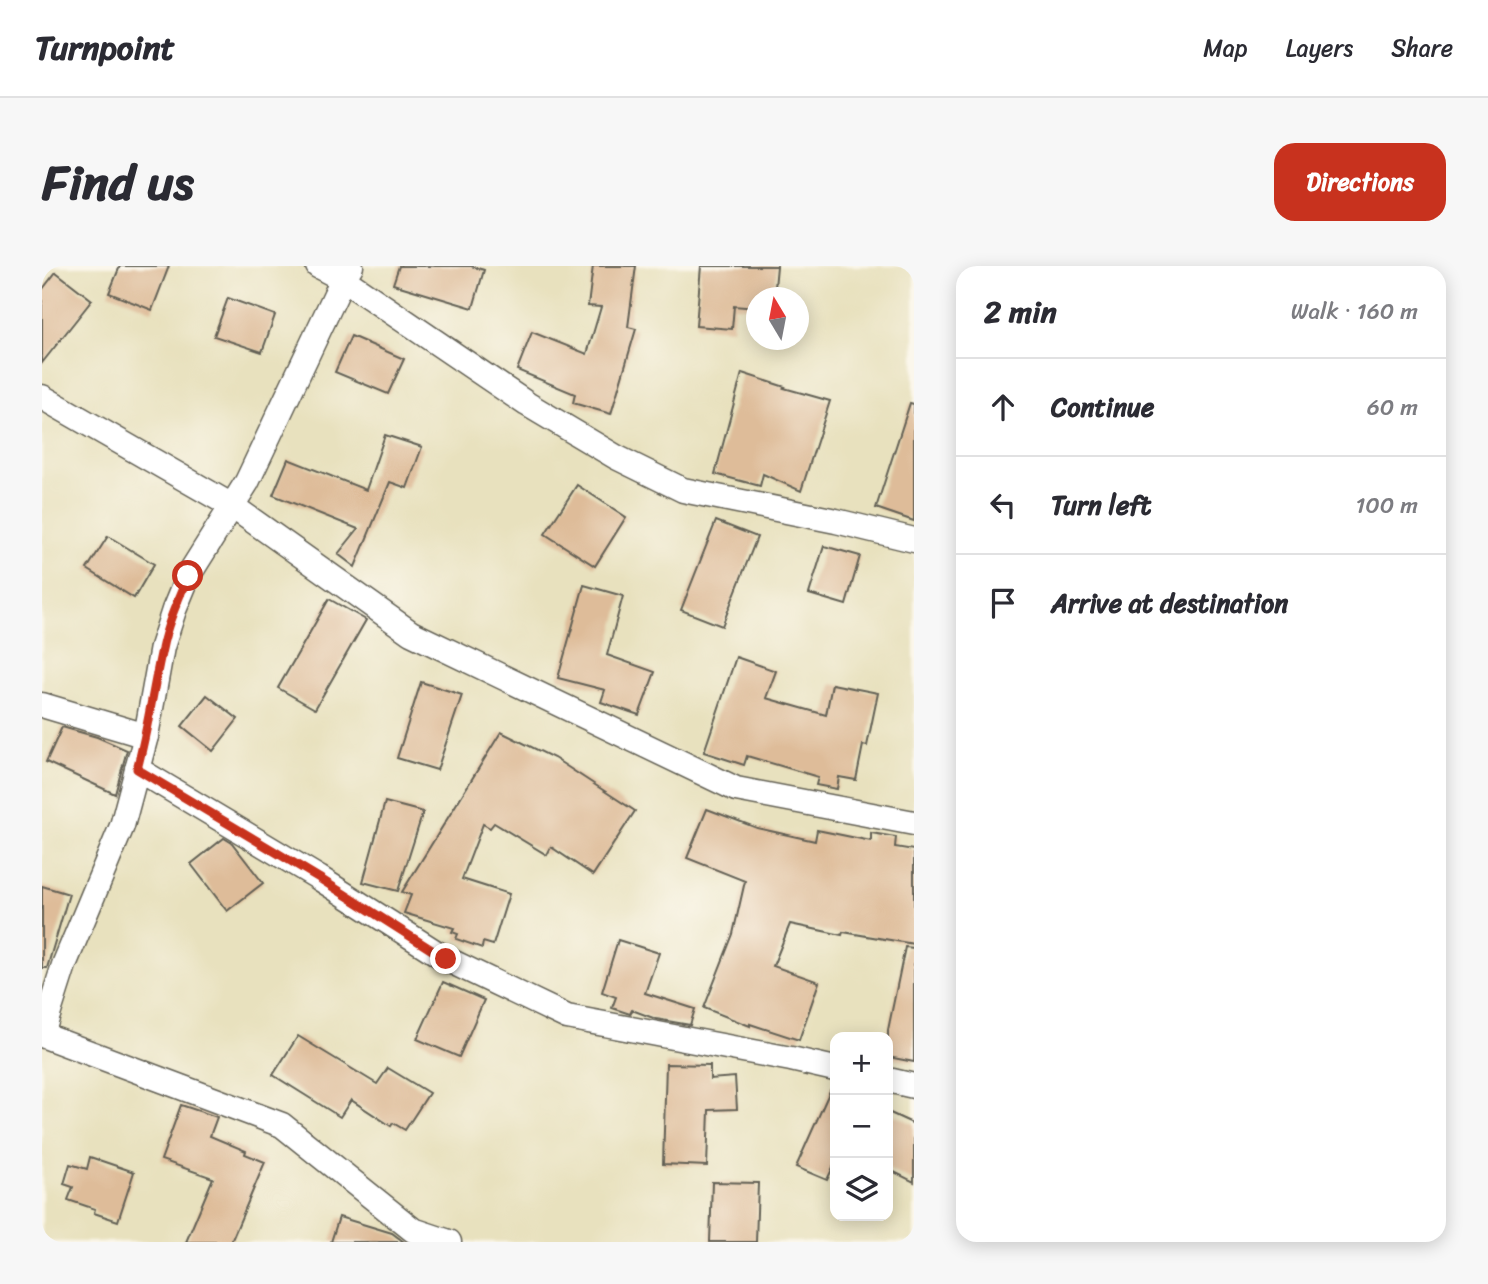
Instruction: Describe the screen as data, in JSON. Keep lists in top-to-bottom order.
{
  "north": "top",
  "page": {
    "header": "Turnpoint",
    "nav": ["Map", "Layers", "Share"],
    "title": "Find us",
    "buttons": "Directions",
    "heading": ["2 min", "Walk · 160 m"],
    "list": [
      ["Continue", "60 m"],
      ["Turn left", "100 m"],
      "Arrive at destination"
    ],
    "map_buttons": ["+", "−"]
  }
}
